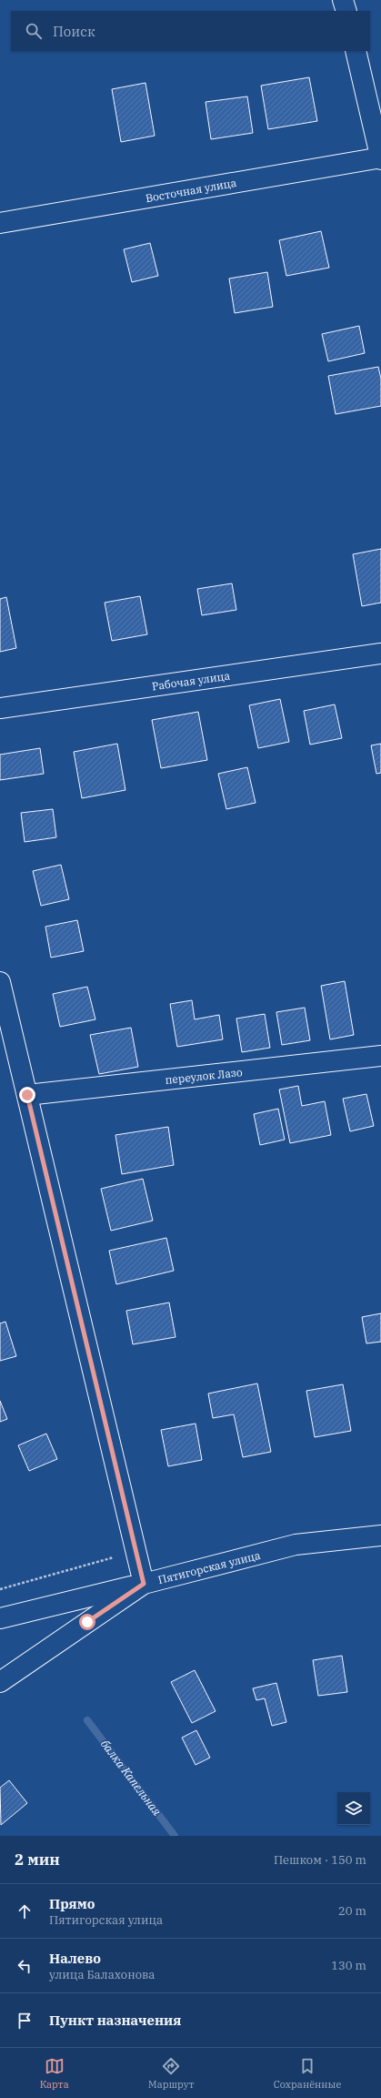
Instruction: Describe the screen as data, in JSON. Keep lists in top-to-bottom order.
{
  "streets": {
    "street": [
      "Восточная улица",
      "Рабочая улица",
      "переулок Лазо",
      "Пятигорская улица"
    ]
  },
  "water": ["балка Капельная"],
  "page": {
    "search": "Поиск",
    "heading": ["2 мин", "Пешком · 150 m"],
    "list": [
      ["Прямо", "Пятигорская улица", "20 m"],
      ["Налево", "улица Балахонова", "130 m"],
      "Пункт назначения"
    ],
    "nav": ["Карта", "Маршрут", "Сохранённые"]
  }
}
